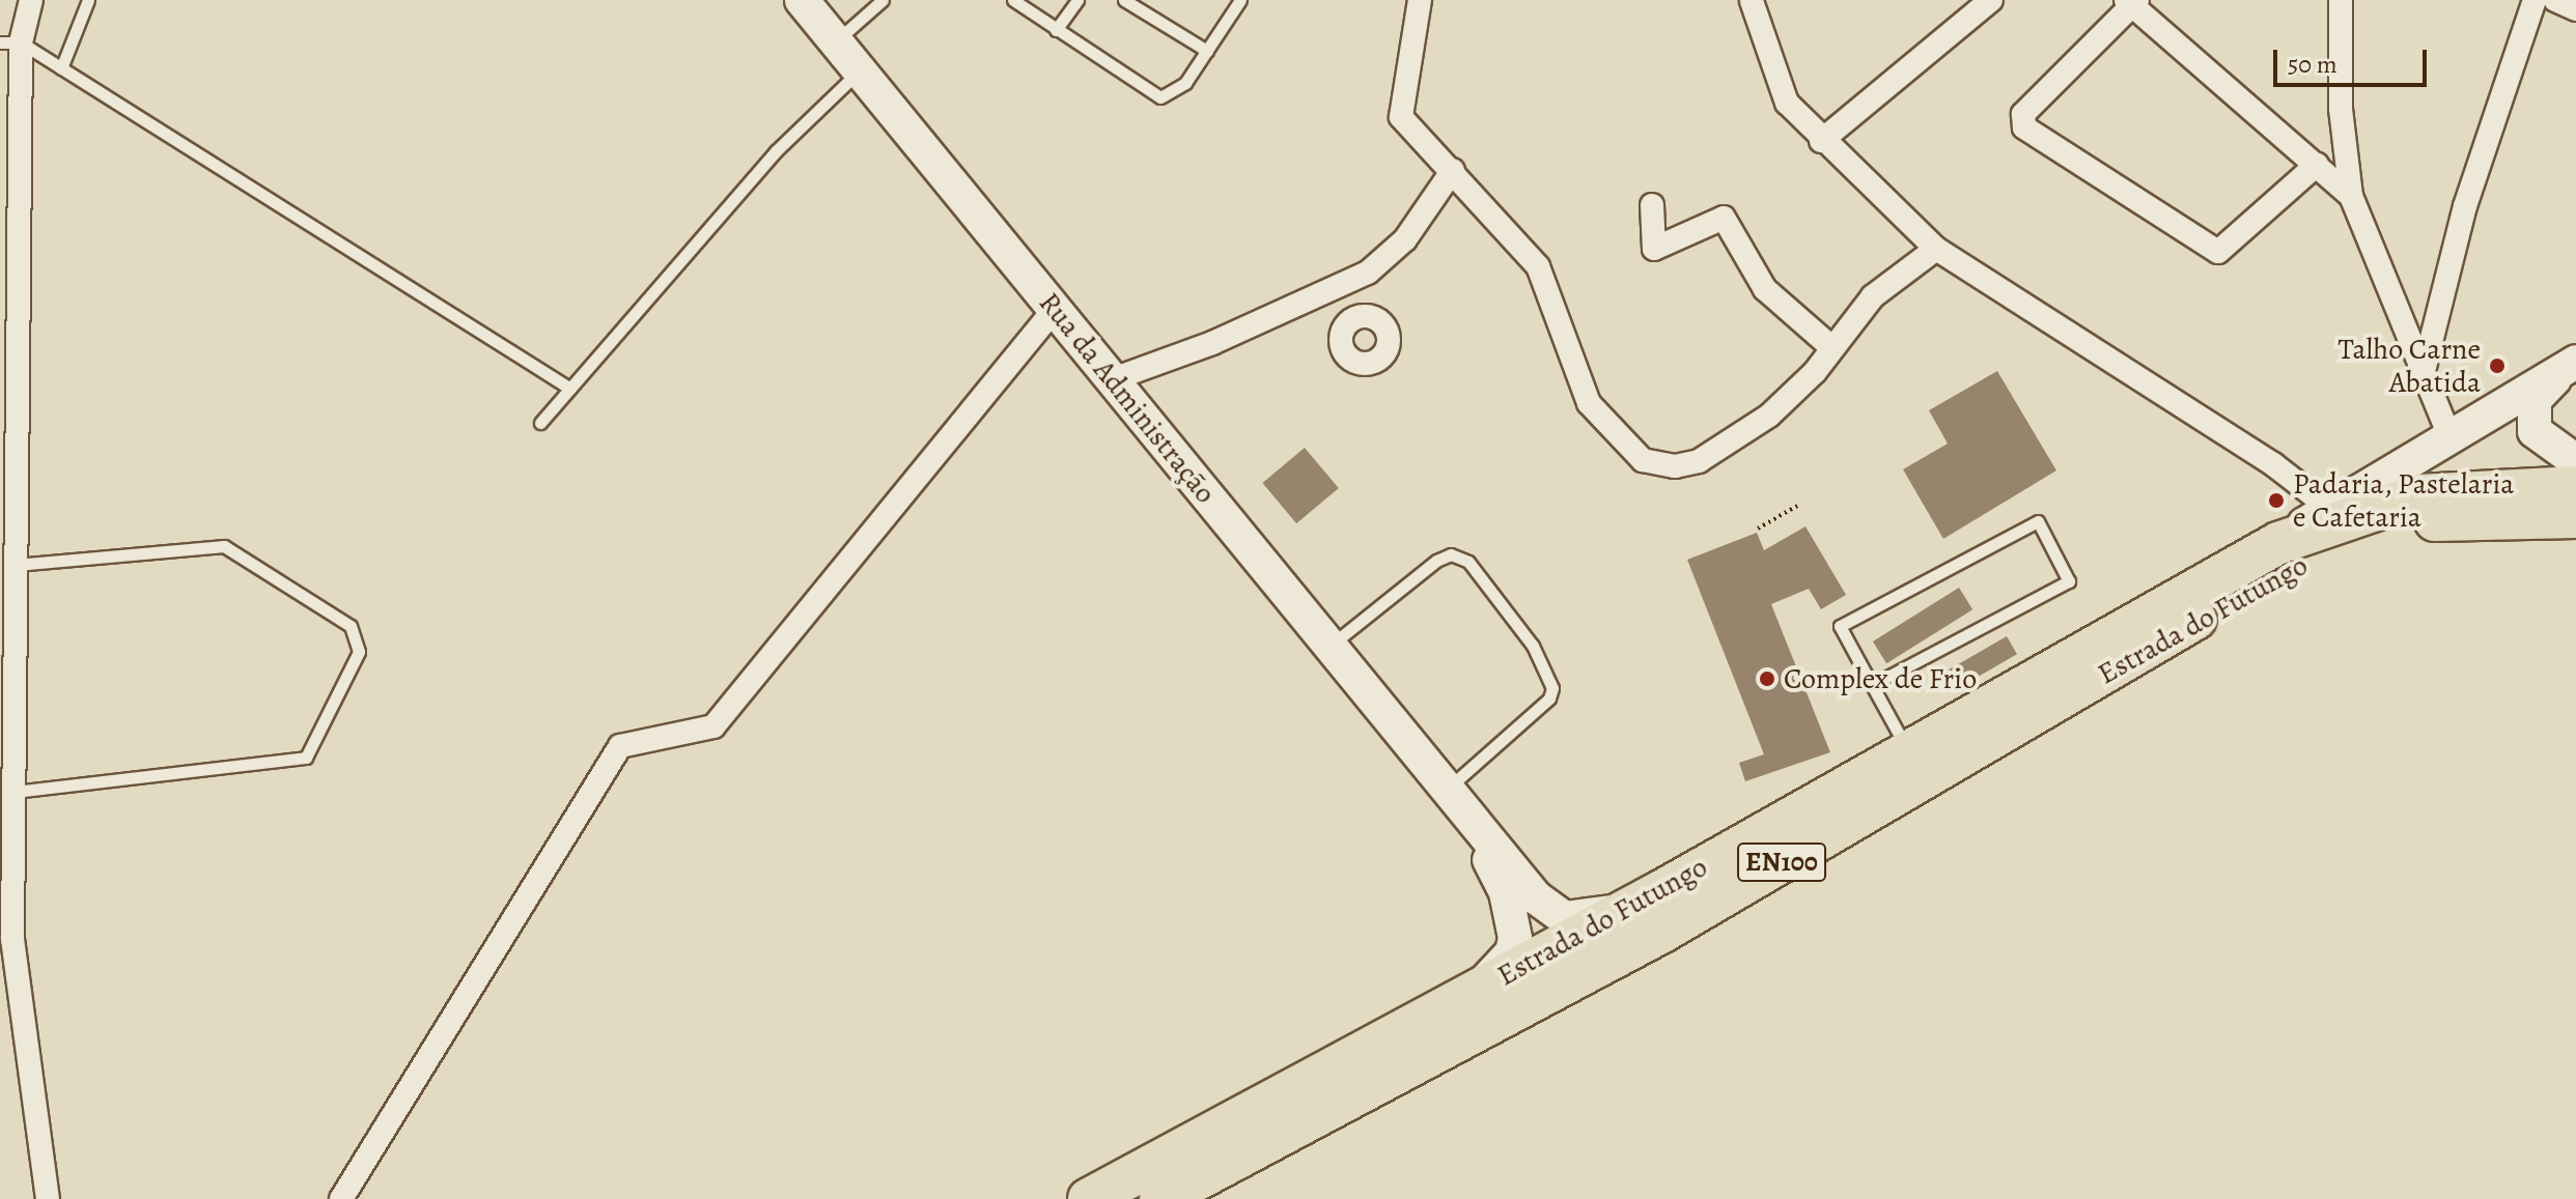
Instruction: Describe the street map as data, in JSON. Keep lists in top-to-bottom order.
{
  "streets": {
    "highway": ["Estrada do Futungo", "EN100"],
    "street": ["Rua da Administração"]
  },
  "places": ["Talho Carne Abatida", "Padaria, Pastelaria e Cafetaria", "Complex de Frio"],
  "scale_bar": "50 m"
}
